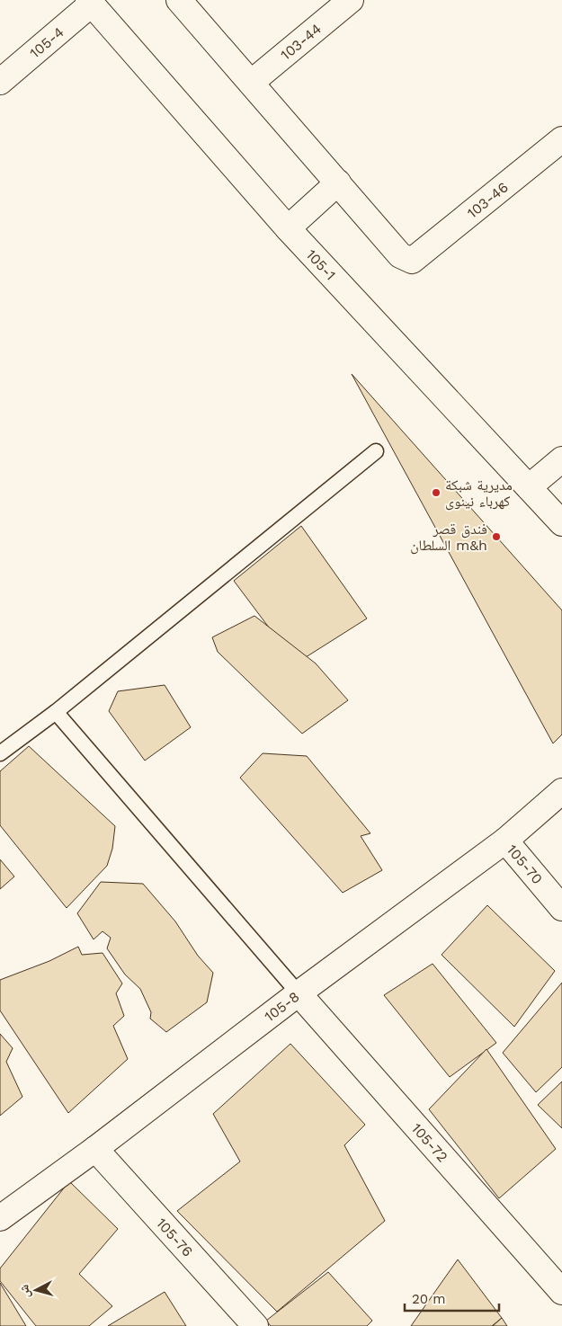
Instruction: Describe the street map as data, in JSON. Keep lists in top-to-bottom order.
{
  "streets": {
    "street": [
      "103-44",
      "105-4",
      "103-46",
      "105-1",
      "105-70",
      "105-8",
      "105-72",
      "105-76"
    ]
  },
  "crossings": [
    ["105-4", "105-1"],
    ["105-70", "105-8"],
    ["105-8", "105-72"],
    ["105-8", "105-76"]
  ],
  "places": ["مديرية شبكة كهرباء نينوى", "فندق قصر السلطان m&h"],
  "scale_bar": "20 m",
  "north": "left"
}
